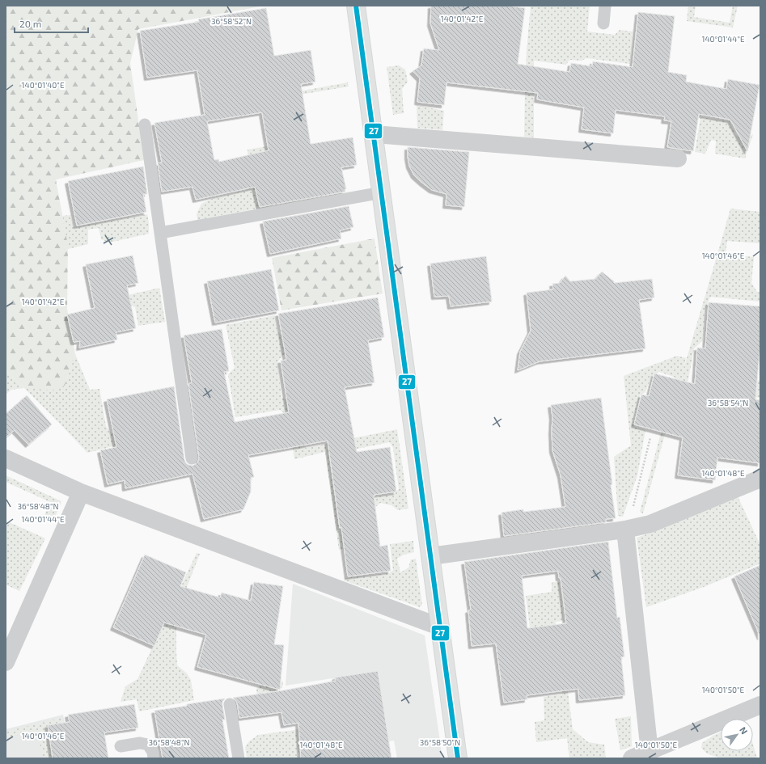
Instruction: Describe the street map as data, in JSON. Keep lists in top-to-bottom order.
{
  "lines": ["transit line 27"],
  "scale_bar": "20 m",
  "north": "top right",
  "coordinates": [
    "140°01'42\"E",
    "36°58'52\"N",
    "140°01'44\"E",
    "140°01'40\"E",
    "140°01'46\"E",
    "36°58'54\"N",
    "140°01'48\"E",
    "36°58'48\"N",
    "140°01'50\"E",
    "36°58'50\"N"
  ]
}
